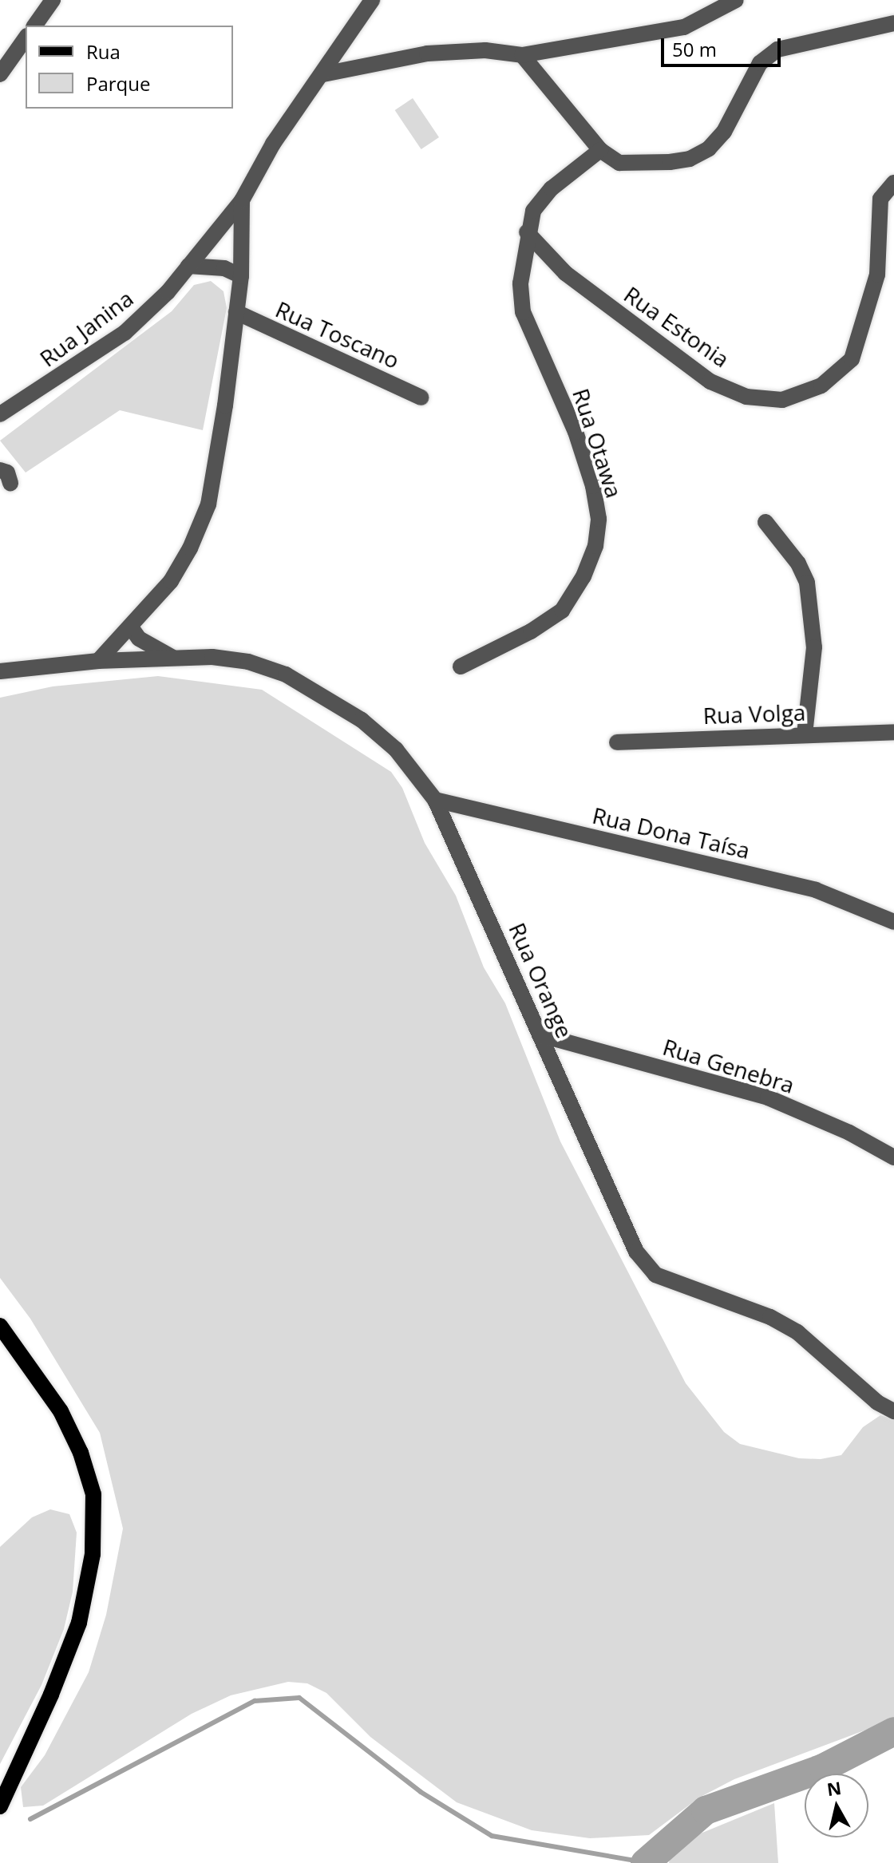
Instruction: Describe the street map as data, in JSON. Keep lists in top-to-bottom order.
{
  "streets": {
    "street": [
      "Rua Estonia",
      "Rua Janina",
      "Rua Toscano",
      "Rua Otawa",
      "Rua Volga",
      "Rua Dona Taísa",
      "Rua Orange",
      "Rua Genebra"
    ]
  },
  "crossings": [
    ["Rua Estonia", "Rua Otawa"],
    ["Rua Dona Taísa", "Rua Orange"],
    ["Rua Orange", "Rua Genebra"]
  ],
  "legend": ["Rua", "Parque"],
  "scale_bar": "50 m",
  "north": "top"
}
